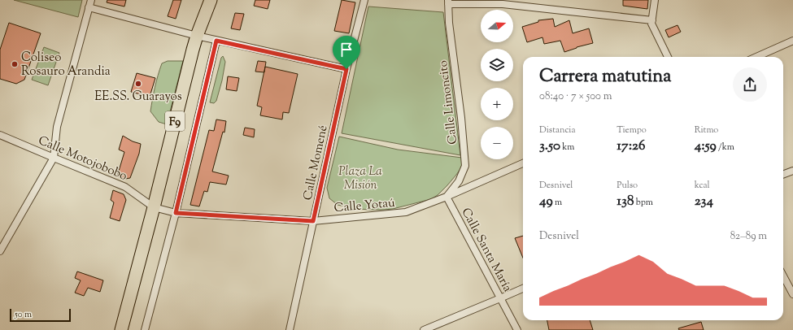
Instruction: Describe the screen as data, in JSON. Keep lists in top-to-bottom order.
{
  "streets": {
    "highway": ["F9"],
    "street": [
      "Calle Limoncito",
      "Calle Motojobobo",
      "Calle Momené",
      "Calle Yotaú",
      "Calle Santa María"
    ]
  },
  "crossings": [
    ["Calle Limoncito", "Calle Yotaú"],
    ["Calle Limoncito", "Calle Santa María"],
    ["F9", "Calle Motojobobo"],
    ["F9", "Calle Yotaú"],
    ["Calle Motojobobo", "Calle Yotaú"],
    ["Calle Momené", "Calle Yotaú"],
    ["Calle Yotaú", "Calle Santa María"]
  ],
  "parks": ["Plaza La Misión"],
  "places": ["Coliseo Rosauro Arandia", "EE.SS. Guarayos"],
  "scale_bar": "50 m",
  "north": "right",
  "page": {
    "map_buttons": ["+", "−"],
    "heading": ["Carrera matutina", "08:40 · 7 × 500 m"],
    "stats": [
      ["Distancia", "3.50 km"],
      ["Tiempo", "17:26"],
      ["Ritmo", "4:59 /km"],
      ["Desnivel", "49 m"],
      ["Pulso", "138 bpm"],
      ["kcal", "234"]
    ],
    "chart": ["Desnivel", "82–89 m"],
    "scale": "50 m"
  }
}
